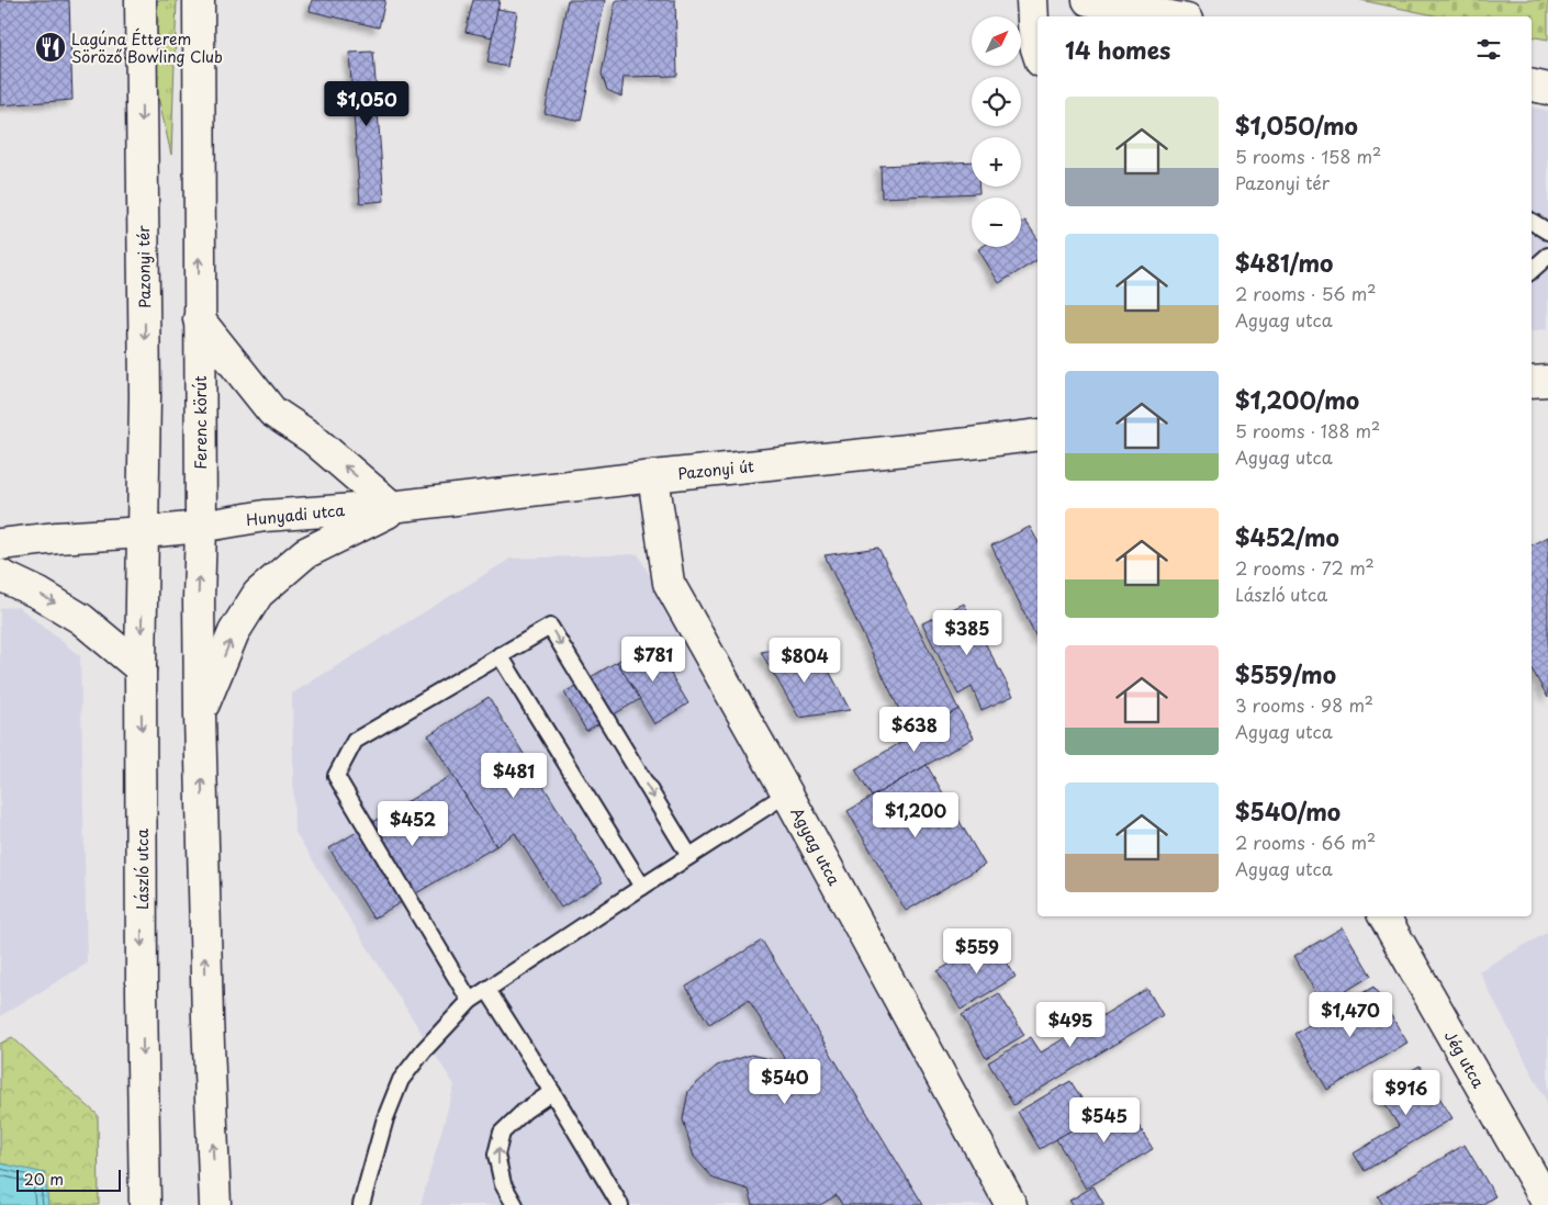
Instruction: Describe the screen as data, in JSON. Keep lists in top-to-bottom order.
{
  "streets": {
    "main road": [
      "Pazonyi tér",
      "Ferenc körút",
      "Pazonyi út",
      "Hunyadi utca",
      "Agyag utca",
      "László utca",
      "Jég utca"
    ]
  },
  "crossings": [
    ["Pazonyi tér", "Hunyadi utca"],
    ["Pazonyi tér", "László utca"],
    ["Ferenc körút", "Hunyadi utca"],
    ["Pazonyi út", "Hunyadi utca"],
    ["Pazonyi út", "Agyag utca"],
    ["Hunyadi utca", "László utca"]
  ],
  "one_way": ["Ferenc körút"],
  "places": {
    "restaurant": ["Lagúna Étterem Söröző Bowling Club"]
  },
  "scale_bar": "20 m",
  "north": "top right",
  "page": {
    "map_buttons": ["+", "−"],
    "heading": "14 homes",
    "price": [
      "$1,050",
      "$385",
      "$781",
      "$804",
      "$638",
      "$481",
      "$1,200",
      "$452",
      "$559",
      "$1,470",
      "$495",
      "$540",
      "$916",
      "$545"
    ],
    "list": [
      {
        "name": "$1,050/mo",
        "note": "5 rooms · 158 m² · Pazonyi tér"
      },
      {
        "name": "$481/mo",
        "note": "2 rooms · 56 m² · Agyag utca"
      },
      {
        "name": "$1,200/mo",
        "note": "5 rooms · 188 m² · Agyag utca"
      },
      {
        "name": "$452/mo",
        "note": "2 rooms · 72 m² · László utca"
      },
      {
        "name": "$559/mo",
        "note": "3 rooms · 98 m² · Agyag utca"
      },
      {
        "name": "$540/mo",
        "note": "2 rooms · 66 m² · Agyag utca"
      }
    ],
    "scale": "20 m"
  }
}
